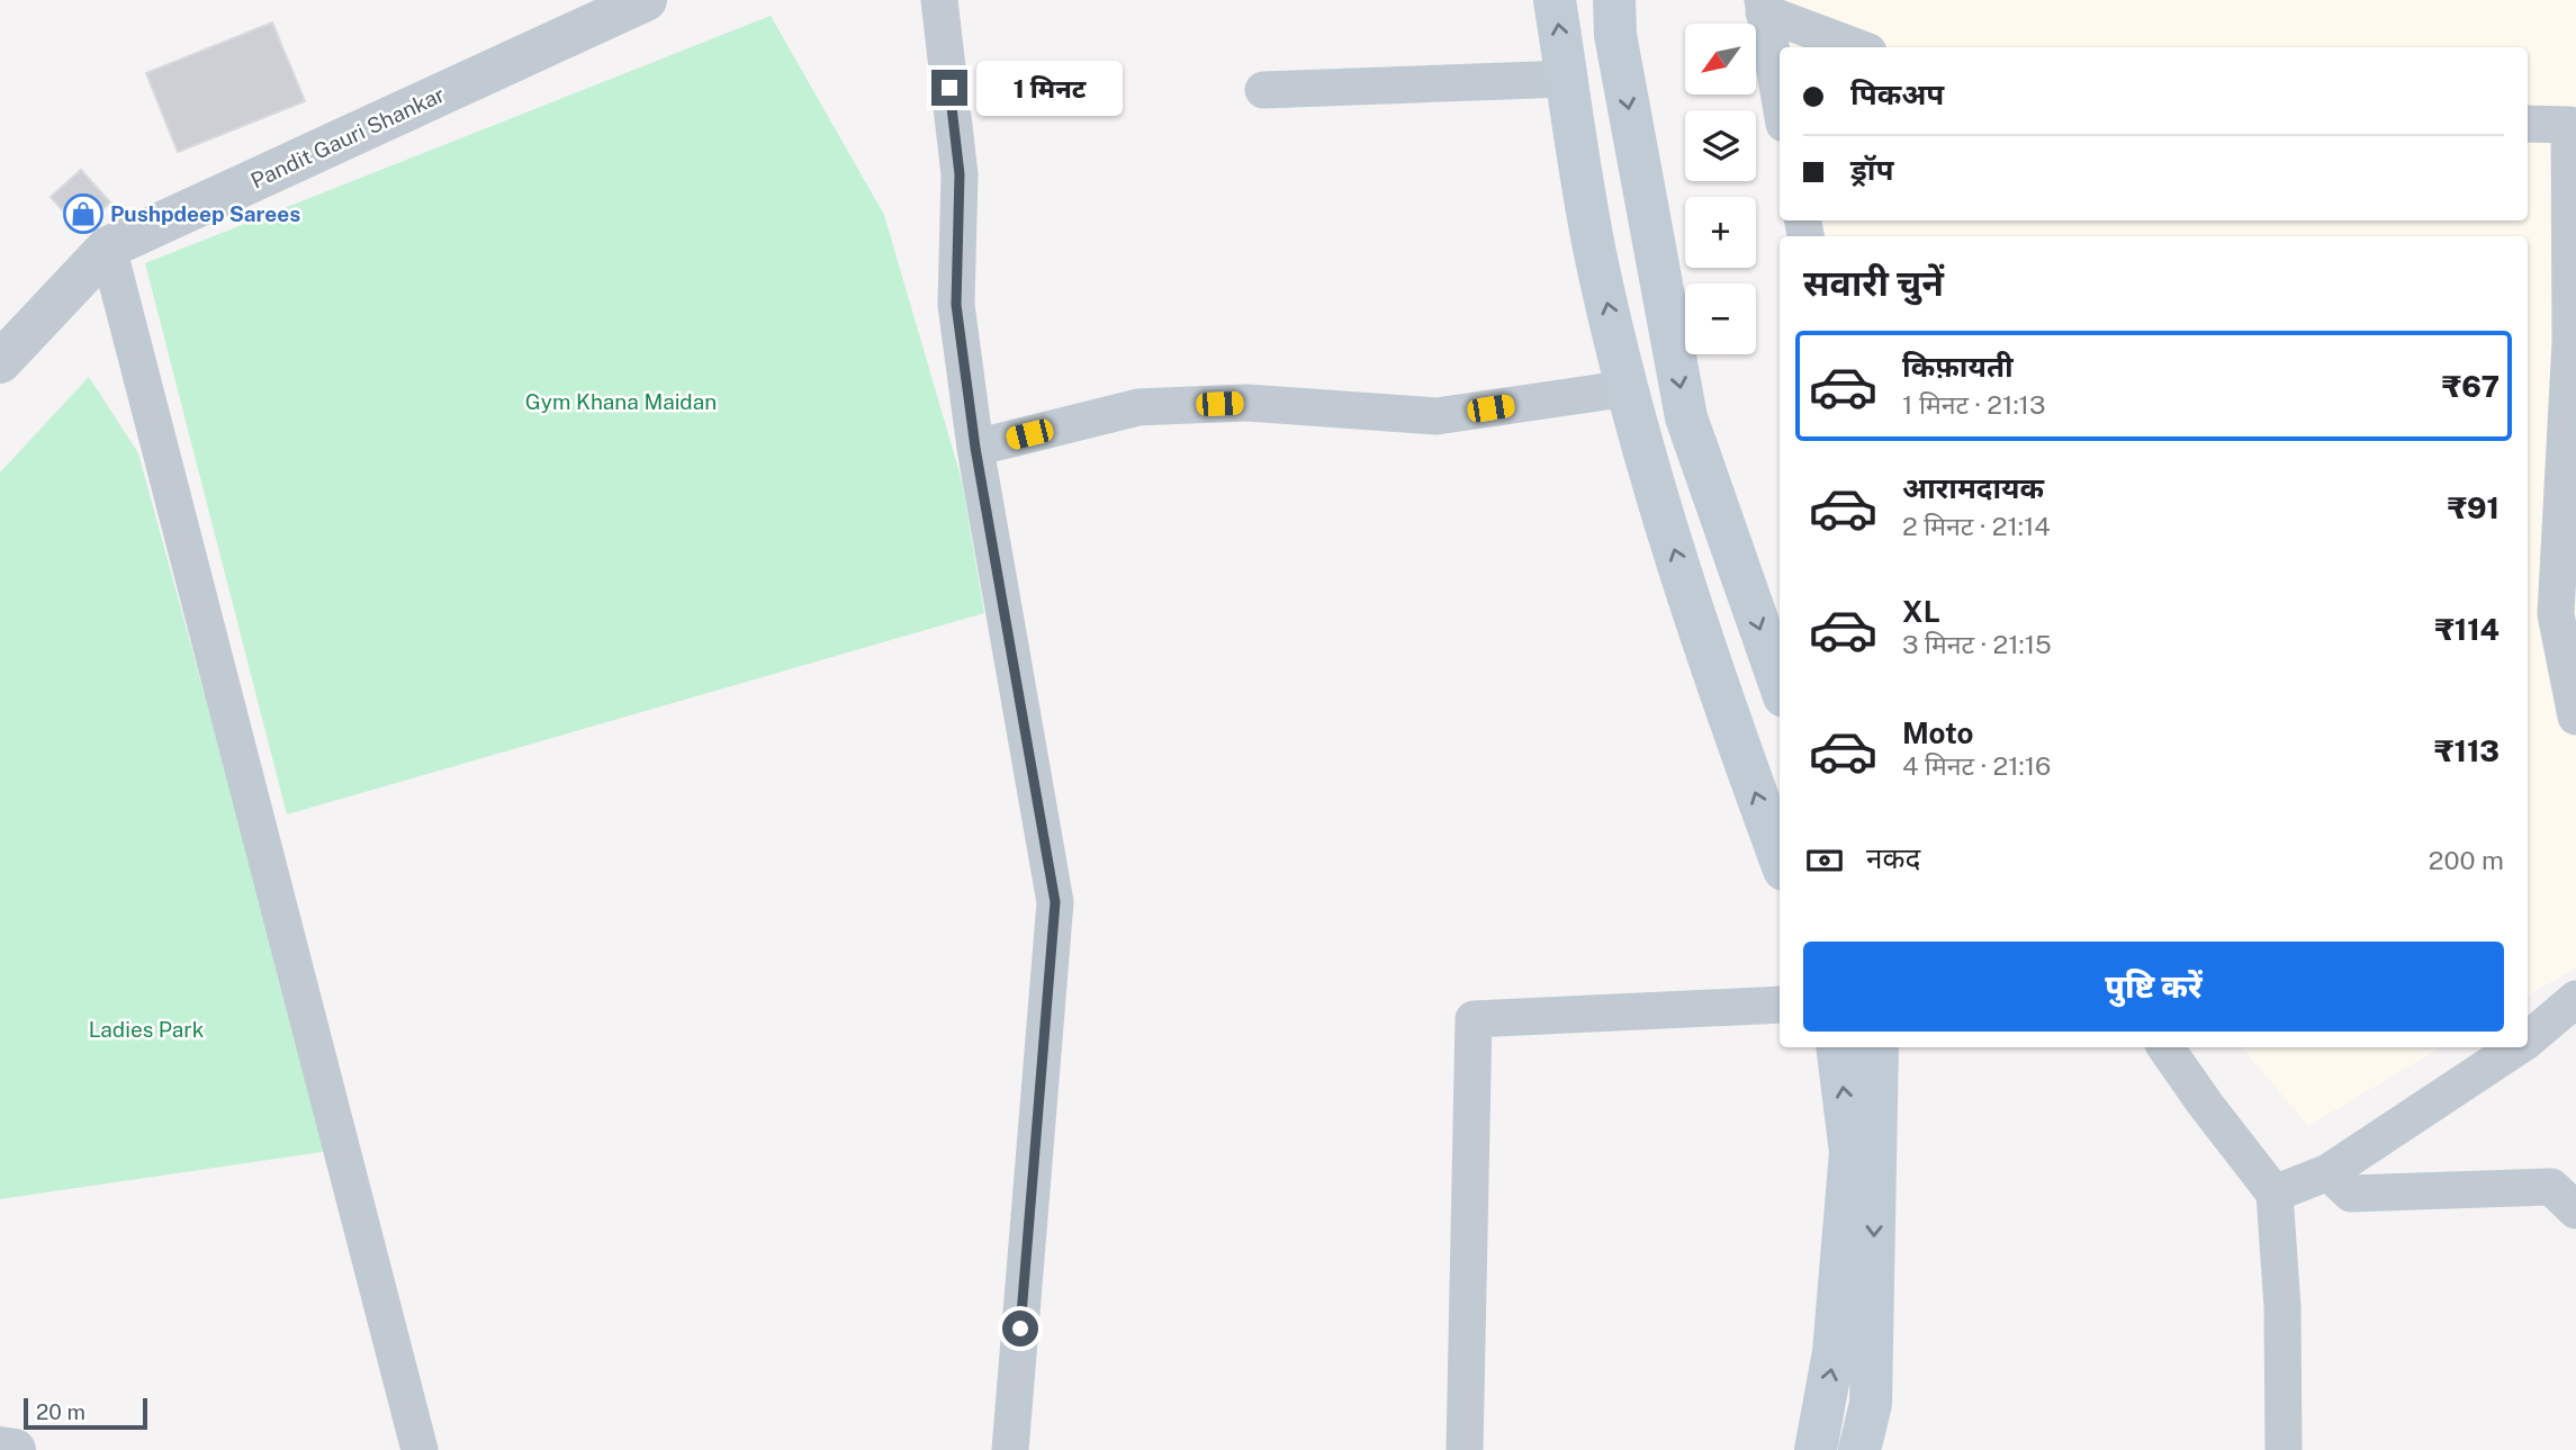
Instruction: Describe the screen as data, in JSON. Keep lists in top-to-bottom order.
{
  "streets": {
    "street": ["Pandit Gauri Shankar"]
  },
  "parks": ["Gym Khana Maidan", "Ladies Park"],
  "places": {
    "shop": ["Pushpdeep Sarees"]
  },
  "scale_bar": "20 m",
  "north": "bottom left",
  "page": {
    "map_buttons": ["+", "−"],
    "banner": ["पिकअप", "ड्रॉप"],
    "bubble": "1 मिनट",
    "heading": "सवारी चुनें",
    "list": [
      {
        "name": "किफ़ायती",
        "note": "1 मिनट · 21:13",
        "value": "₹67"
      },
      {
        "name": "आरामदायक",
        "note": "2 मिनट · 21:14",
        "value": "₹91"
      },
      {
        "name": "XL",
        "note": "3 मिनट · 21:15",
        "value": "₹114"
      },
      {
        "name": "Moto",
        "note": "4 मिनट · 21:16",
        "value": "₹113"
      }
    ],
    "pay": ["नकद", "200 m"],
    "buttons": "पुष्टि करें",
    "scale": "20 m"
  }
}
